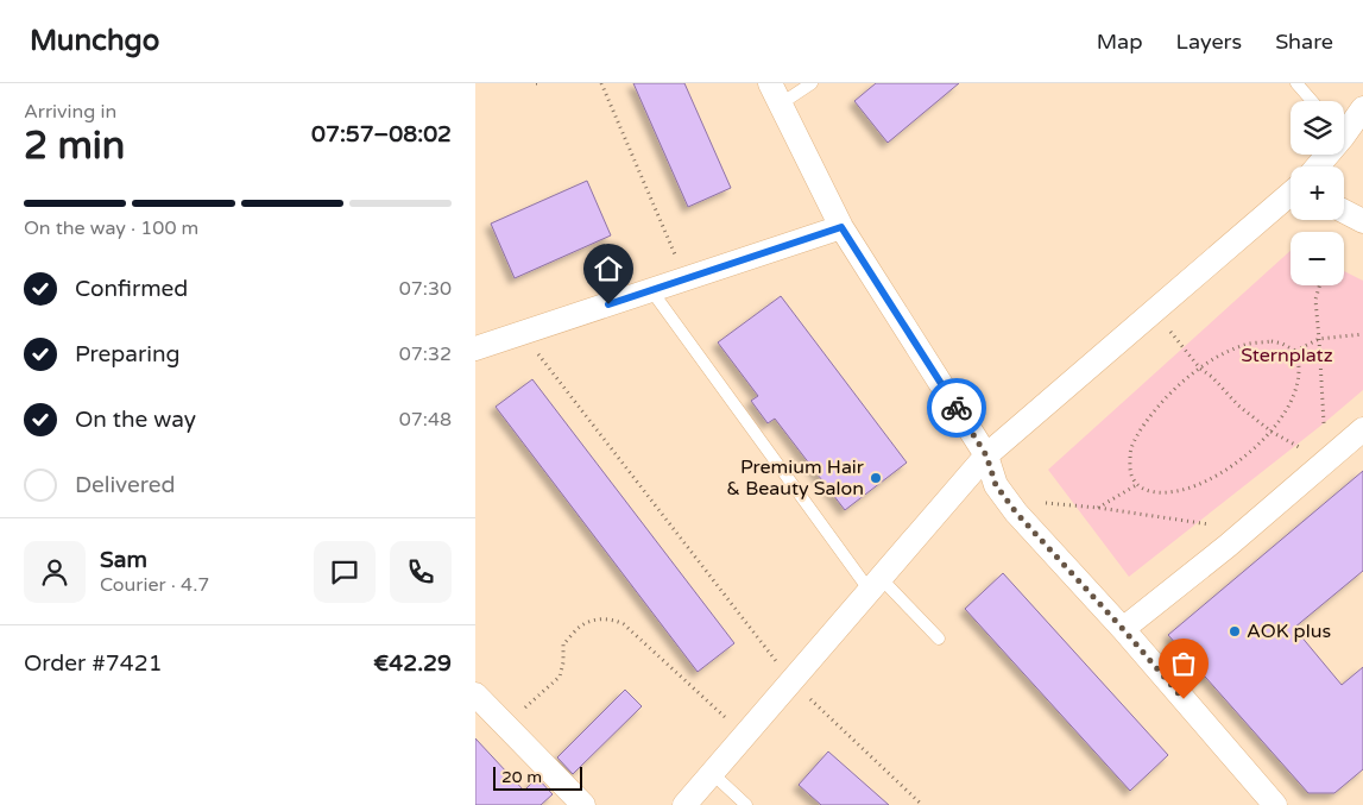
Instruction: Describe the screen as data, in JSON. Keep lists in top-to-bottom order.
{
  "parks": ["Sternplatz"],
  "places": ["Premium Hair & Beauty Salon", "AOK plus"],
  "scale_bar": "20 m",
  "page": {
    "header": "Munchgo",
    "nav": ["Map", "Layers", "Share"],
    "heading": ["2 min", "Arriving in", "07:57–08:02"],
    "panel": [
      "Sam",
      "Courier · 4.7",
      "Order #7421",
      "€42.29"
    ],
    "map_buttons": ["+", "−"],
    "bar": "On the way · 100 m",
    "list": [
      ["Confirmed", "07:30"],
      ["Preparing", "07:32"],
      ["On the way", "07:48"],
      "Delivered"
    ],
    "scale": "20 m"
  }
}
